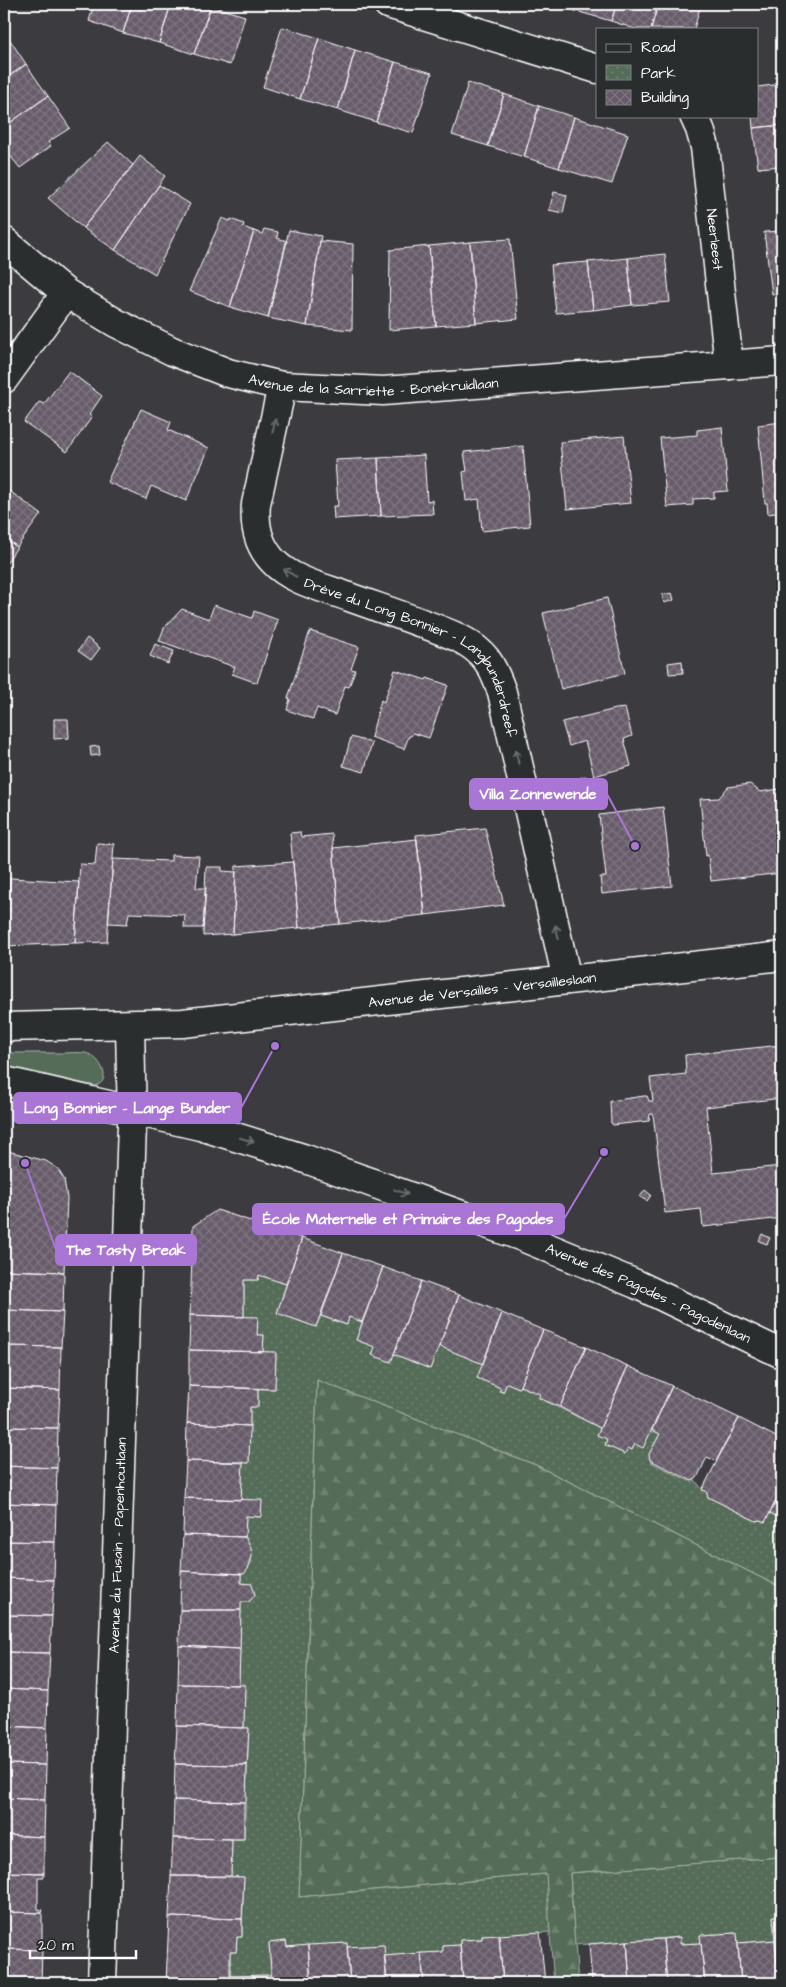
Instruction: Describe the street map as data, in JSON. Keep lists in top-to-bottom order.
{
  "streets": {
    "street": [
      "Neerleest",
      "Avenue de la Sarriette - Bonekruidlaan",
      "Drève du Long Bonnier - Langbunderdreef",
      "Avenue de Versailles - Versailleslaan",
      "Avenue des Pagodes - Pagodenlaan",
      "Avenue du Fusain - Papenhoutlaan"
    ]
  },
  "crossings": [
    ["Neerleest", "Avenue de la Sarriette - Bonekruidlaan"],
    ["Avenue de la Sarriette - Bonekruidlaan", "Drève du Long Bonnier - Langbunderdreef"],
    ["Drève du Long Bonnier - Langbunderdreef", "Avenue de Versailles - Versailleslaan"],
    ["Avenue de Versailles - Versailleslaan", "Avenue du Fusain - Papenhoutlaan"],
    ["Avenue des Pagodes - Pagodenlaan", "Avenue du Fusain - Papenhoutlaan"]
  ],
  "one_way": ["Drève du Long Bonnier - Langbunderdreef", "Avenue des Pagodes - Pagodenlaan"],
  "places": [
    "Villa Zonnewende",
    "Long Bonnier - Lange Bunder",
    "École Maternelle et Primaire des Pagodes",
    "The Tasty Break"
  ],
  "legend": ["Road", "Park", "Building"],
  "scale_bar": "20 m"
}
